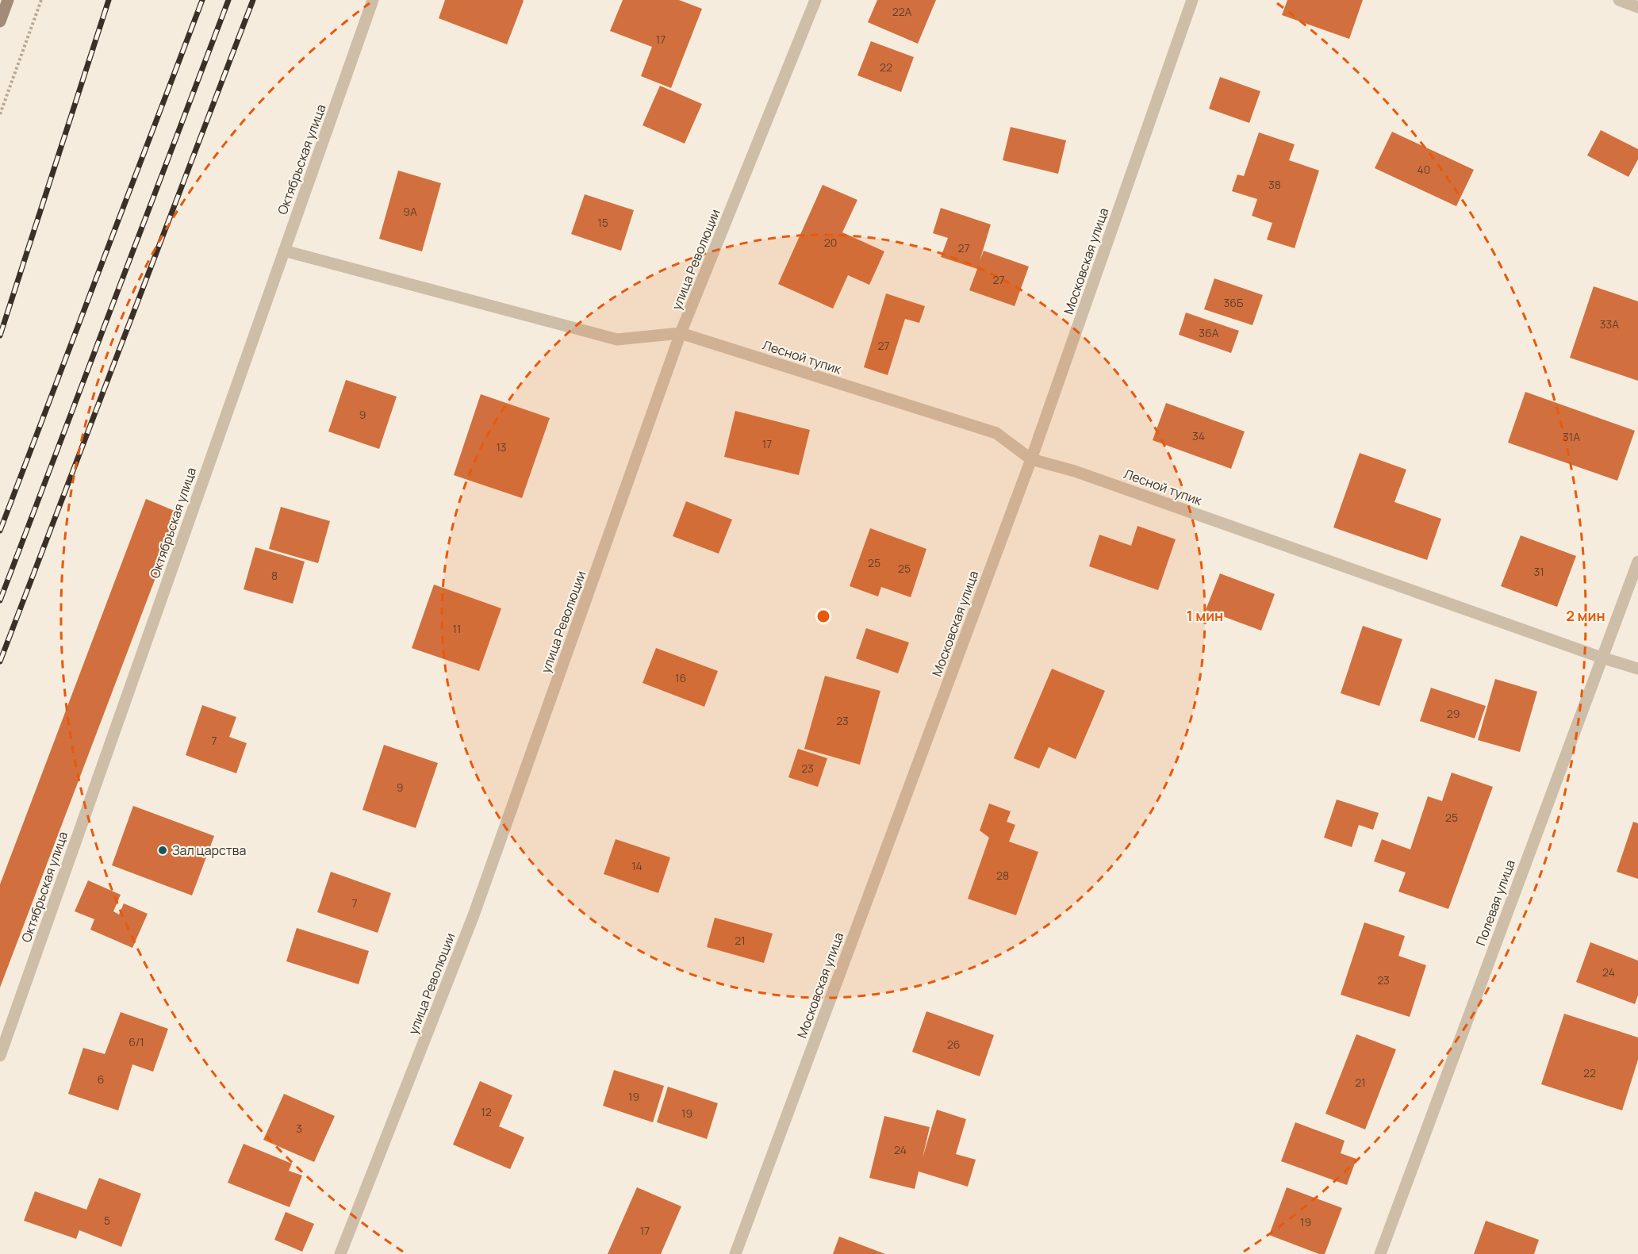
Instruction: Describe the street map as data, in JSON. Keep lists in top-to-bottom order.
{
  "streets": {
    "street": [
      "Октябрьская улица",
      "улица Революции",
      "Московская улица",
      "Лесной тупик",
      "Полевая улица"
    ]
  },
  "crossings": [
    ["улица Революции", "Лесной тупик"],
    ["Московская улица", "Лесной тупик"],
    ["Лесной тупик", "Полевая улица"]
  ],
  "places": ["Зал царства"],
  "house_numbers": [
    "22А",
    "17",
    "22",
    "40",
    "38",
    "9А",
    "15",
    "20",
    "27",
    "27",
    "36Б",
    "33А",
    "36А",
    "27",
    "9",
    "34",
    "31А",
    "17",
    "13",
    "25",
    "25",
    "31",
    "8",
    "11",
    "16",
    "29",
    "23",
    "7",
    "23",
    "9",
    "25",
    "14",
    "28",
    "7",
    "21",
    "24",
    "23",
    "6/1",
    "26",
    "22",
    "6",
    "21",
    "19",
    "12",
    "19",
    "3",
    "24",
    "5",
    "19",
    "17"
  ],
  "rings": ["1 мин", "2 мин"]
}
